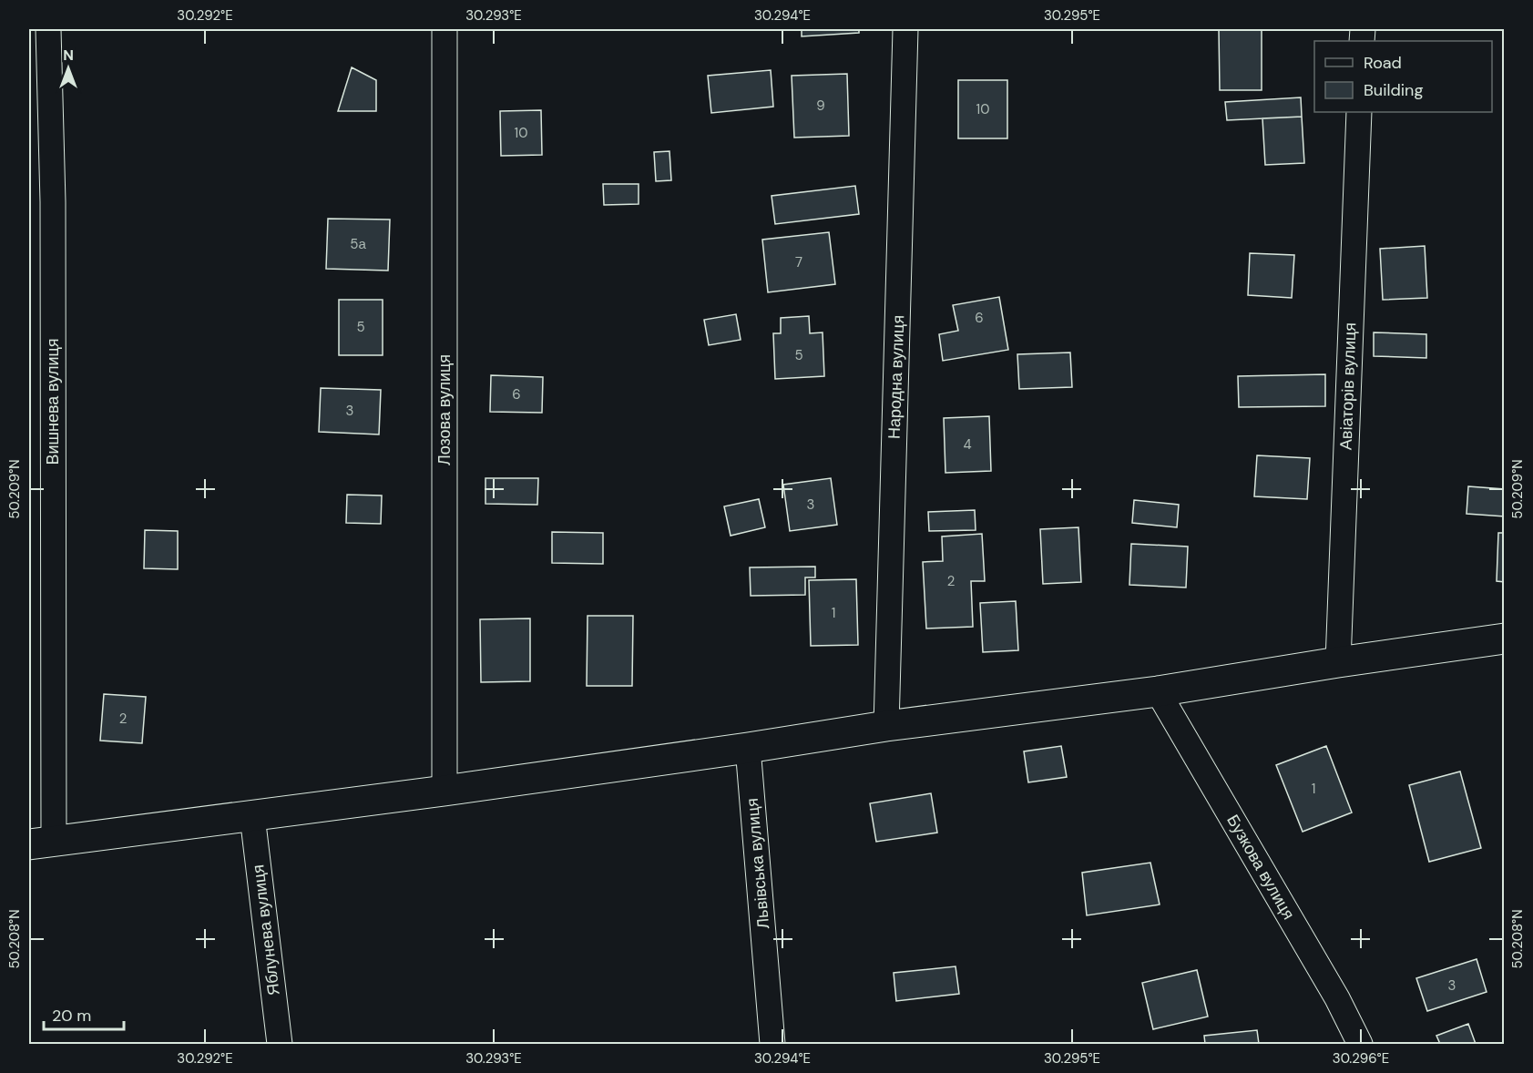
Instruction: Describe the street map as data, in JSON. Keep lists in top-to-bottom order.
{
  "streets": {
    "street": [
      "Народна вулиця",
      "Авіаторів вулиця",
      "Вишнева вулиця",
      "Лозова вулиця",
      "Львівська вулиця",
      "Бузкова вулиця",
      "Яблунева вулиця"
    ]
  },
  "house_numbers": [
    "9",
    "10",
    "10",
    "5а",
    "7",
    "6",
    "5",
    "5",
    "6",
    "3",
    "4",
    "3",
    "2",
    "1",
    "2",
    "1",
    "3"
  ],
  "legend": ["Road", "Building"],
  "scale_bar": "20 m",
  "north": "top",
  "coordinates": [
    "30.292°E",
    "30.293°E",
    "30.294°E",
    "30.295°E",
    "50.209°N",
    "50.208°N",
    "30.296°E"
  ]
}
